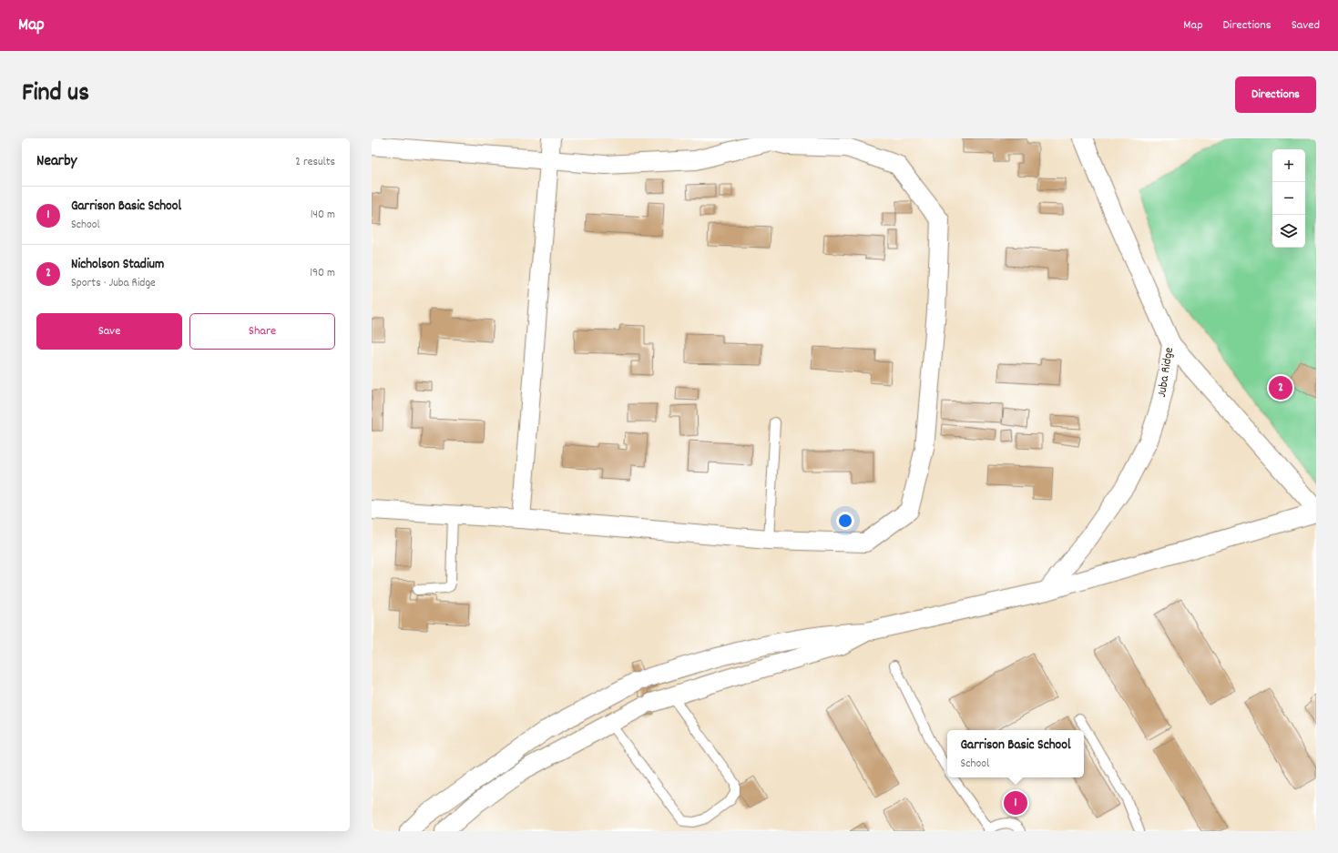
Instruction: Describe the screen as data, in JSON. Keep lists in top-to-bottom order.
{
  "streets": {
    "street": ["Juba Ridge"]
  },
  "page": {
    "header": "Map",
    "nav": ["Map", "Directions", "Saved"],
    "title": "Find us",
    "buttons": [
      "Directions",
      ["Save", "Share"]
    ],
    "heading": ["Nearby", "2 results"],
    "map_buttons": ["+", "−"],
    "list": [
      {
        "mark": "1",
        "name": "Garrison Basic School",
        "note": "School",
        "value": "140 m"
      },
      {
        "mark": "2",
        "name": "Nicholson Stadium",
        "note": "Sports · Juba Ridge",
        "value": "190 m"
      }
    ],
    "pins": ["2", "1"],
    "popup": ["Garrison Basic School", "School"]
  }
}
